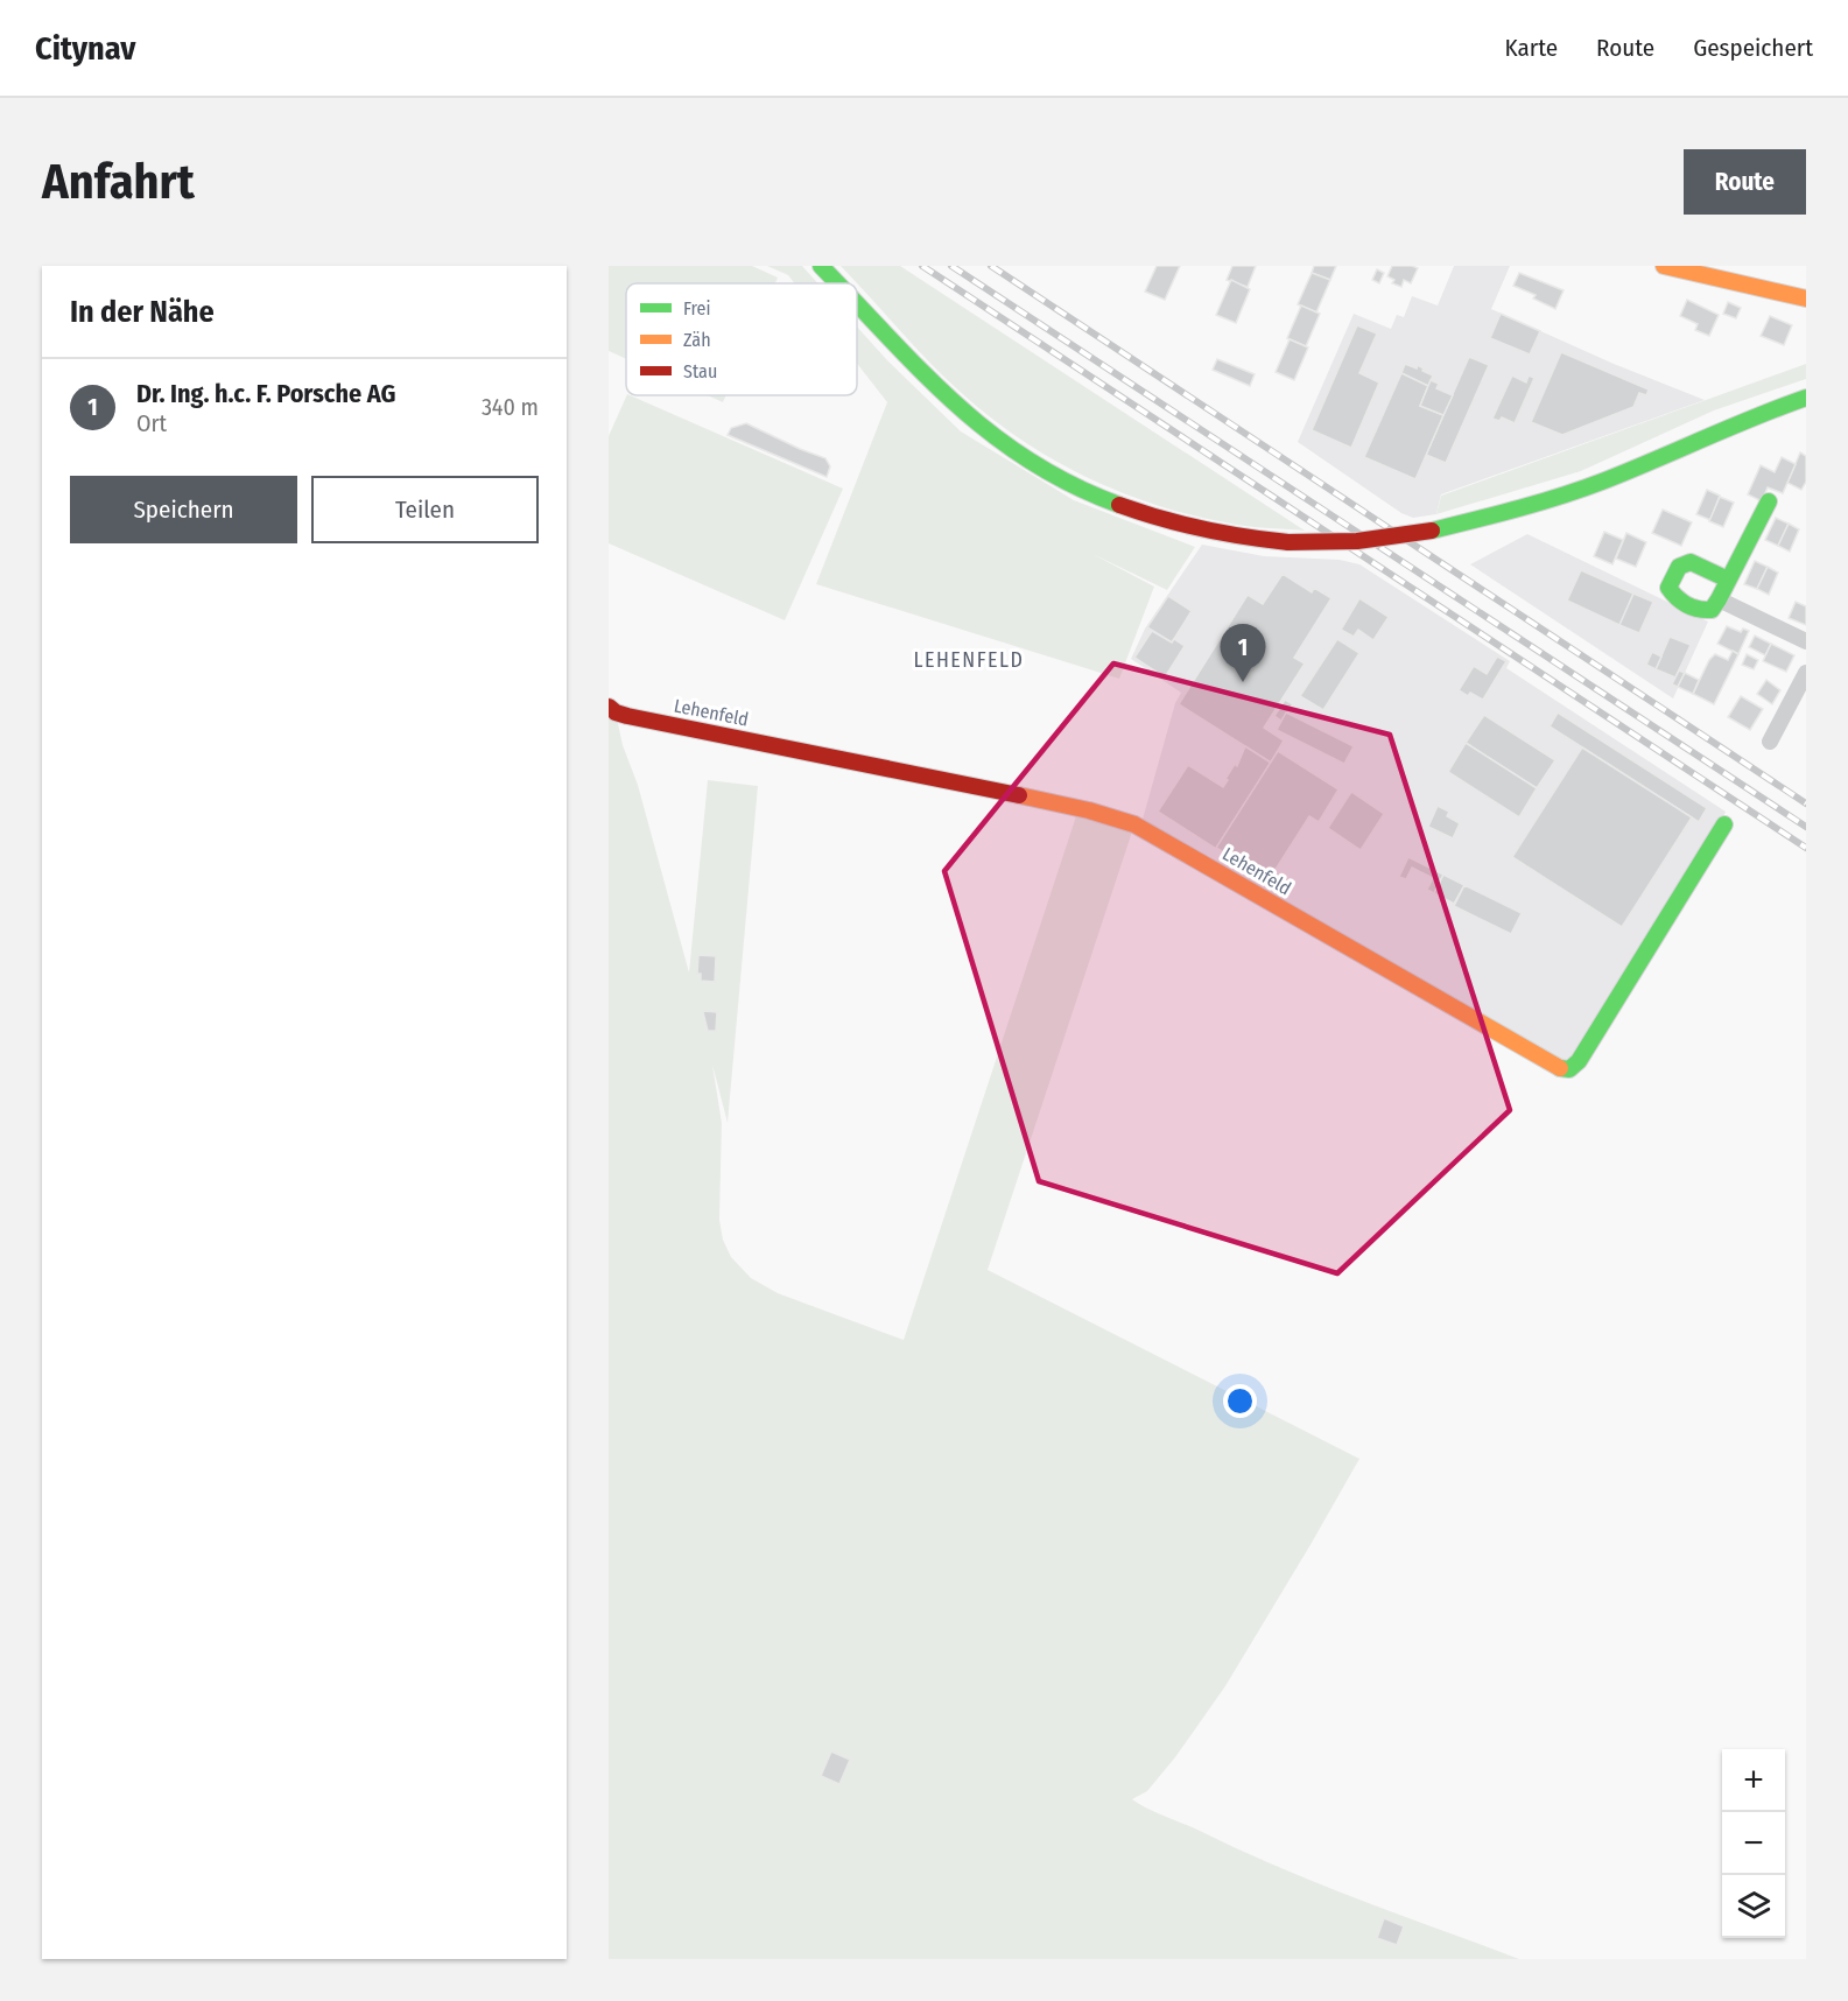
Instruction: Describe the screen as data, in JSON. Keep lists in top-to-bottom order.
{
  "streets": {
    "street": ["Lehenfeld"]
  },
  "districts": ["LEHENFELD"],
  "legend": ["Frei", "Zäh", "Stau"],
  "page": {
    "header": "Citynav",
    "nav": ["Karte", "Route", "Gespeichert"],
    "buttons": [
      "Route",
      ["Speichern", "Teilen"]
    ],
    "title": "Anfahrt",
    "heading": "In der Nähe",
    "list": [
      {
        "mark": "1",
        "name": "Dr. Ing. h.c. F. Porsche AG",
        "note": "Ort",
        "value": "340 m"
      }
    ],
    "pins": "1",
    "map_buttons": ["+", "−"]
  }
}
